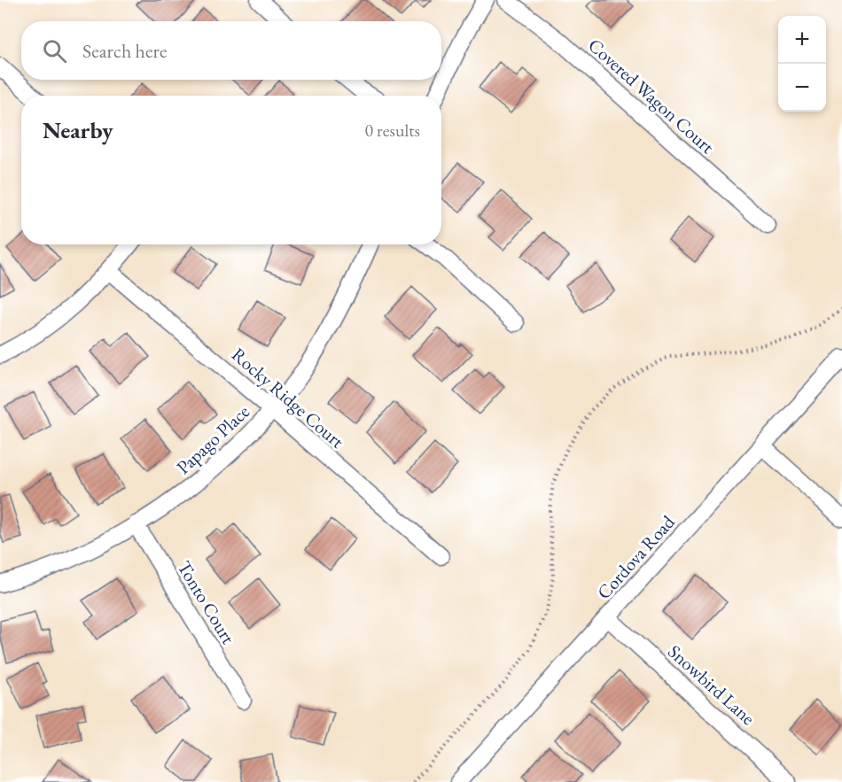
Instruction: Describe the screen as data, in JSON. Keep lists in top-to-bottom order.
{
  "streets": {
    "street": [
      "Covered Wagon Court",
      "Rocky Ridge Court",
      "Papago Place",
      "Cordova Road",
      "Tonto Court",
      "Snowbird Lane"
    ]
  },
  "crossings": [
    ["Rocky Ridge Court", "Papago Place"],
    ["Papago Place", "Tonto Court"],
    ["Cordova Road", "Snowbird Lane"]
  ],
  "page": {
    "map_buttons": ["+", "−"],
    "search": "Search here",
    "heading": ["Nearby", "0 results"]
  }
}
